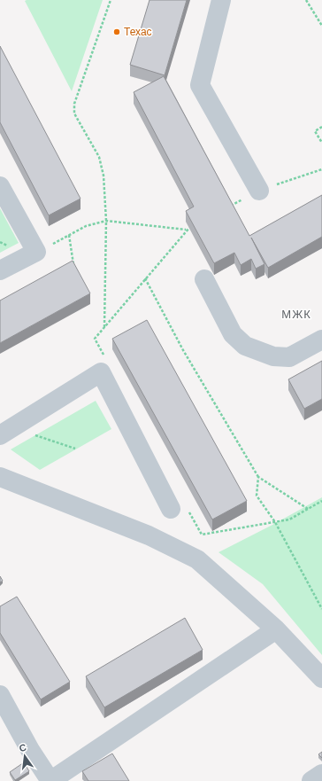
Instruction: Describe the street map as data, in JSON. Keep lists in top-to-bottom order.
{
  "districts": ["МЖК"],
  "places": ["Техас"],
  "north": "top"
}
